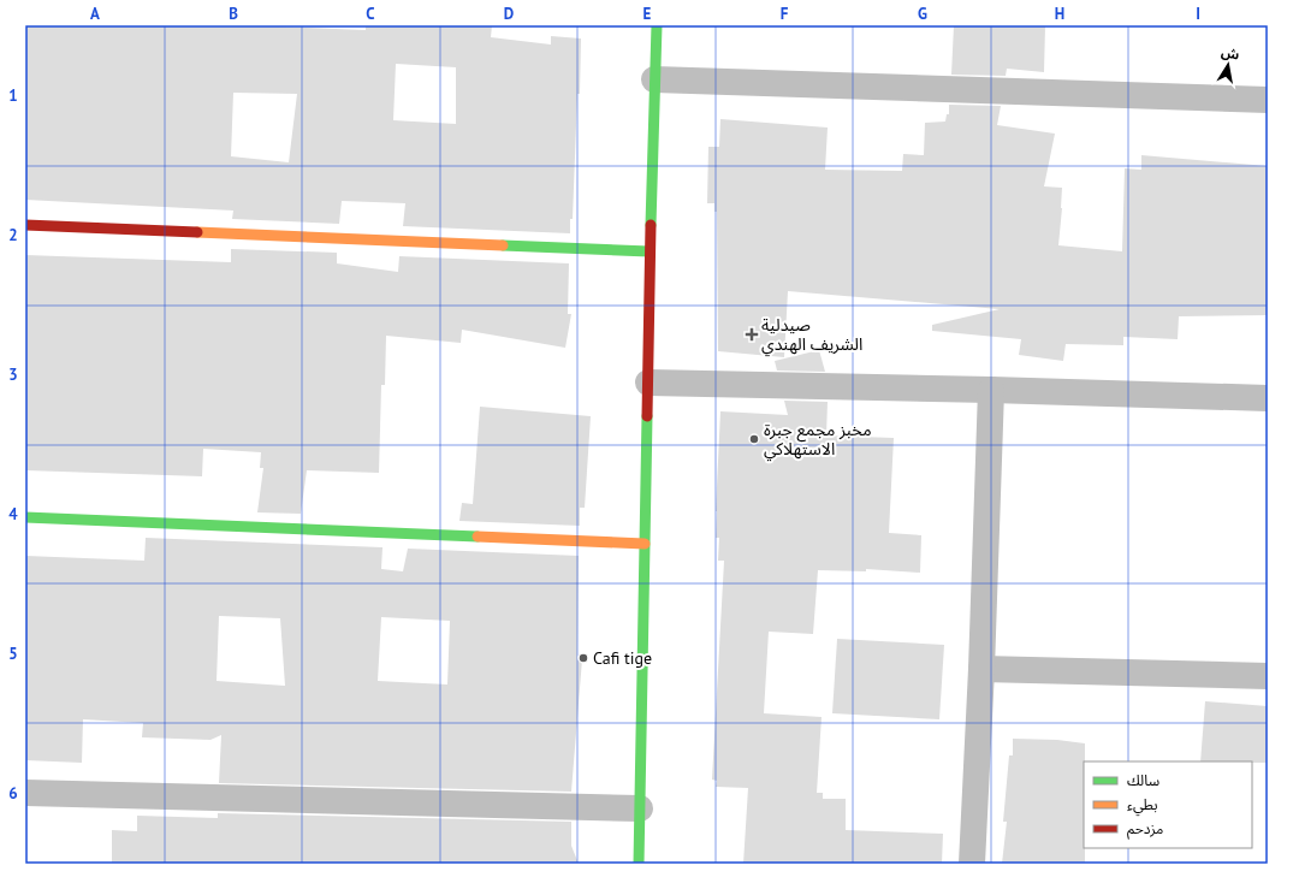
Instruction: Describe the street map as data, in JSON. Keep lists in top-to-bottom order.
{
  "places": {
    "health": ["صيدلية الشريف الهندي"],
    "other": ["مخبز مجمع جبرة الاستهلاكي", "Cafi tige"]
  },
  "legend": ["سالك", "بطيء", "مزدحم"],
  "north": "top",
  "grid": {
    "columns": [
      "A",
      "B",
      "C",
      "D",
      "E",
      "F",
      "G",
      "H",
      "I"
    ],
    "rows": [
      "1",
      "2",
      "3",
      "4",
      "5",
      "6"
    ]
  }
}
